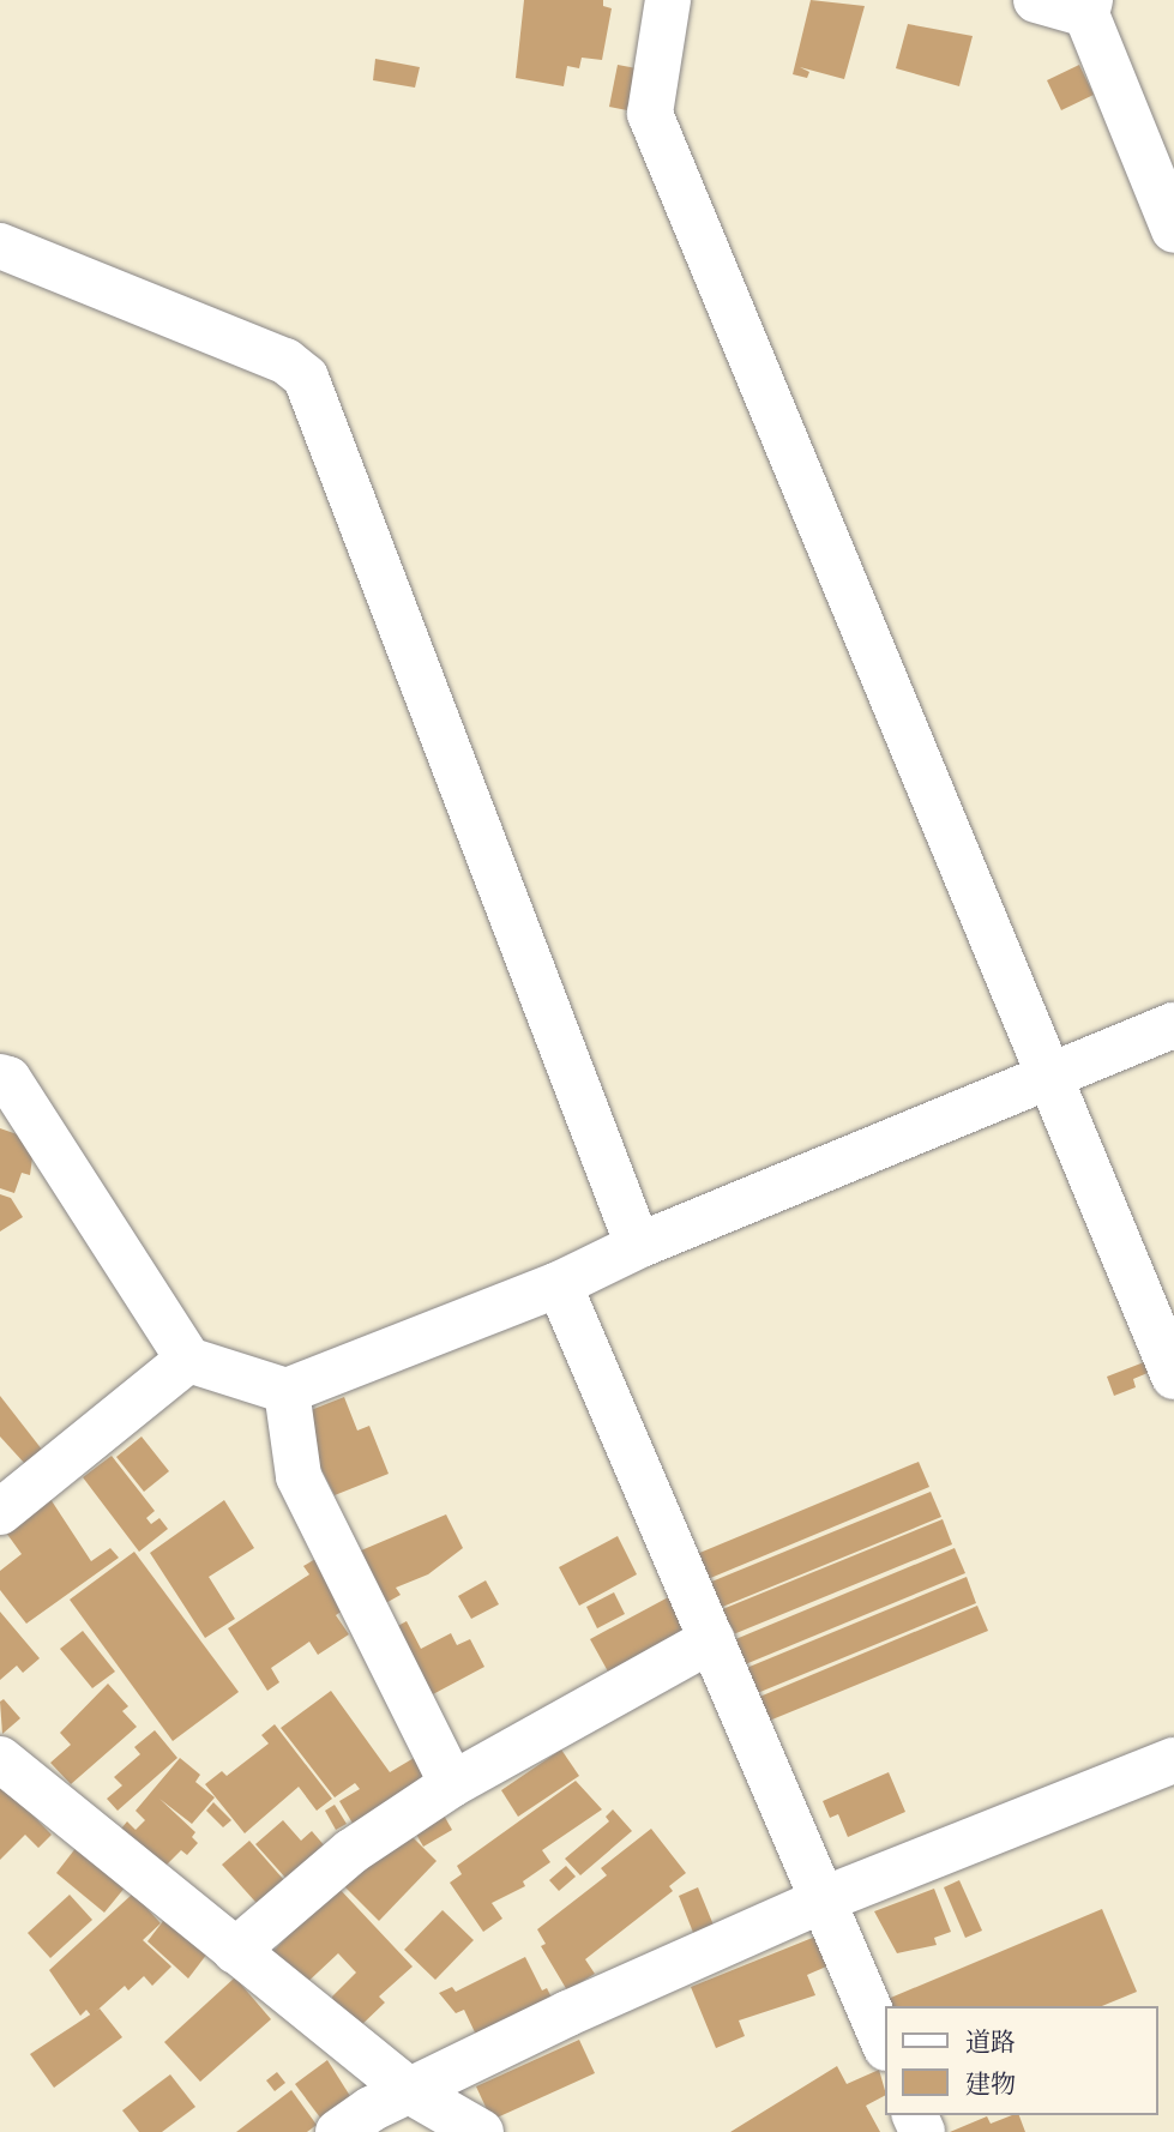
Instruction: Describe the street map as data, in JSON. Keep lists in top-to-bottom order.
{
  "legend": ["道路", "建物"]
}
